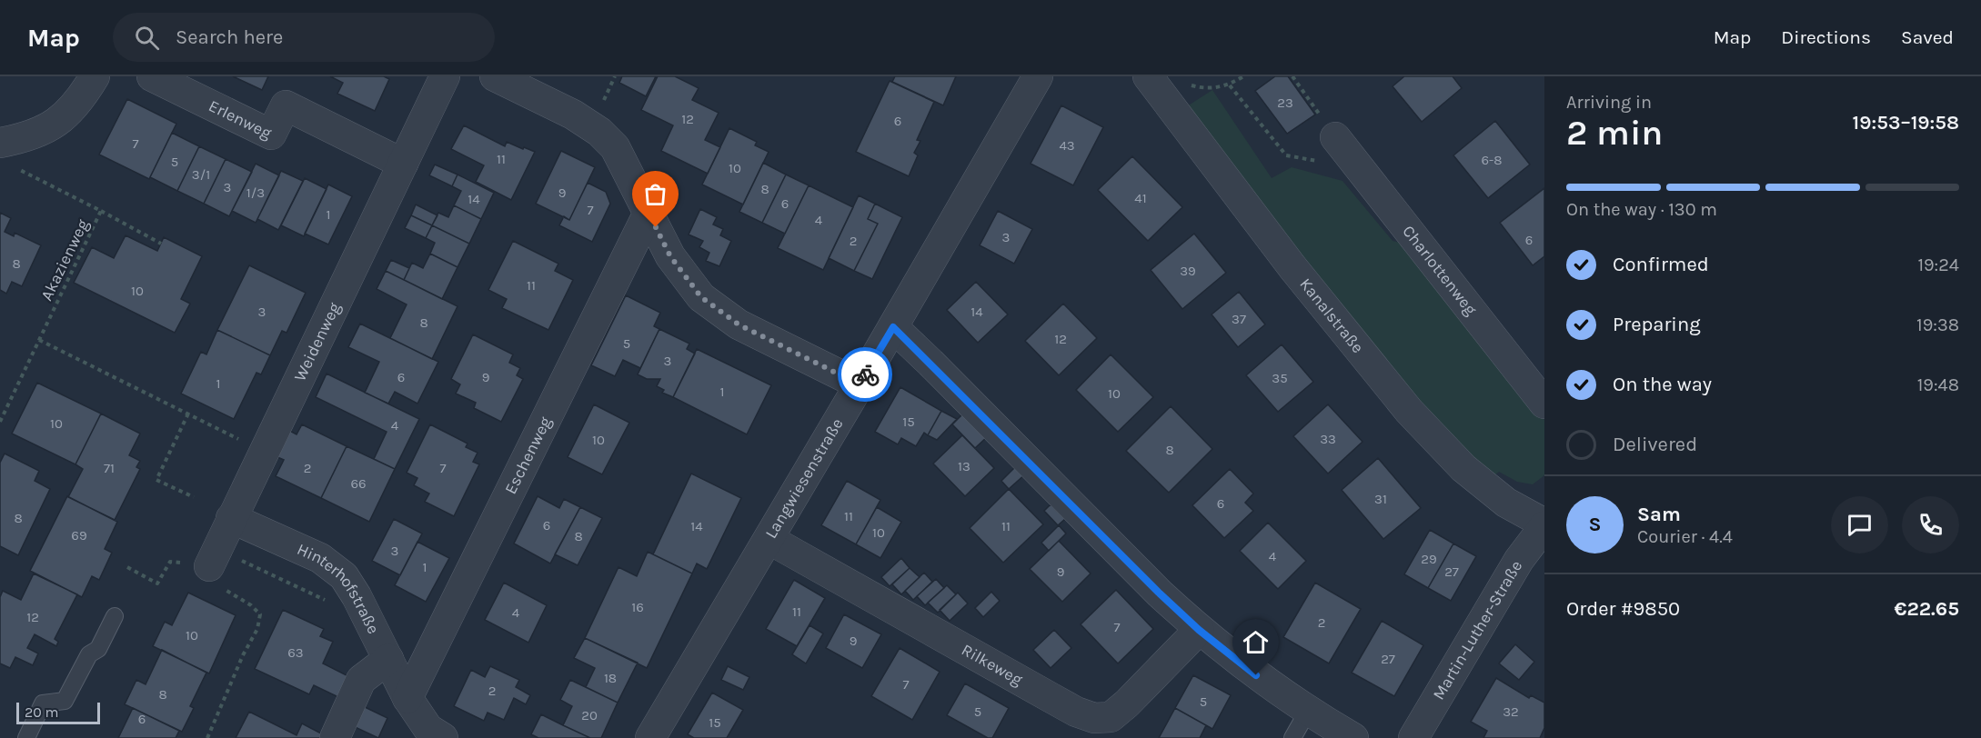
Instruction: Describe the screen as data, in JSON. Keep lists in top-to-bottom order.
{
  "streets": {
    "street": [
      "Erlenweg",
      "Charlottenweg",
      "Kanalstraße",
      "Weidenweg",
      "Eschenweg",
      "Langwiesenstraße",
      "Hinterhofstraße",
      "Martin-Luther-Straße",
      "Rilkeweg"
    ],
    "path": ["Akazienweg"]
  },
  "crossings": [
    ["Erlenweg", "Weidenweg"],
    ["Kanalstraße", "Martin-Luther-Straße"],
    ["Weidenweg", "Hinterhofstraße"],
    ["Eschenweg", "Hinterhofstraße"],
    ["Langwiesenstraße", "Rilkeweg"]
  ],
  "house_numbers": [
    "23",
    "12",
    "6",
    "7",
    "43",
    "11",
    "6-8",
    "5",
    "10",
    "3/1",
    "3",
    "8",
    "1/3",
    "9",
    "41",
    "14",
    "6",
    "7",
    "1",
    "4",
    "3",
    "6",
    "2",
    "8",
    "39",
    "11",
    "10",
    "3",
    "14",
    "37",
    "8",
    "12",
    "5",
    "3",
    "6",
    "9",
    "35",
    "1",
    "1",
    "10",
    "15",
    "10",
    "4",
    "33",
    "10",
    "8",
    "13",
    "71",
    "2",
    "7",
    "66",
    "31",
    "6",
    "11",
    "8",
    "6",
    "14",
    "11",
    "10",
    "69",
    "8",
    "3",
    "4",
    "29",
    "1",
    "9",
    "27",
    "16",
    "11",
    "4",
    "12",
    "2",
    "7",
    "10",
    "9",
    "63",
    "27",
    "18",
    "7",
    "2",
    "8",
    "5",
    "5",
    "32",
    "20",
    "6",
    "15"
  ],
  "scale_bar": "20 m",
  "page": {
    "header": "Map",
    "search": "Search here",
    "nav": ["Map", "Directions", "Saved"],
    "heading": ["2 min", "Arriving in", "19:53–19:58"],
    "panel": [
      "Sam",
      "Courier · 4.4",
      "Order #9850",
      "€22.65"
    ],
    "bar": "On the way · 130 m",
    "list": [
      ["Confirmed", "19:24"],
      ["Preparing", "19:38"],
      ["On the way", "19:48"],
      "Delivered"
    ],
    "round": "S",
    "scale": "20 m"
  }
}
